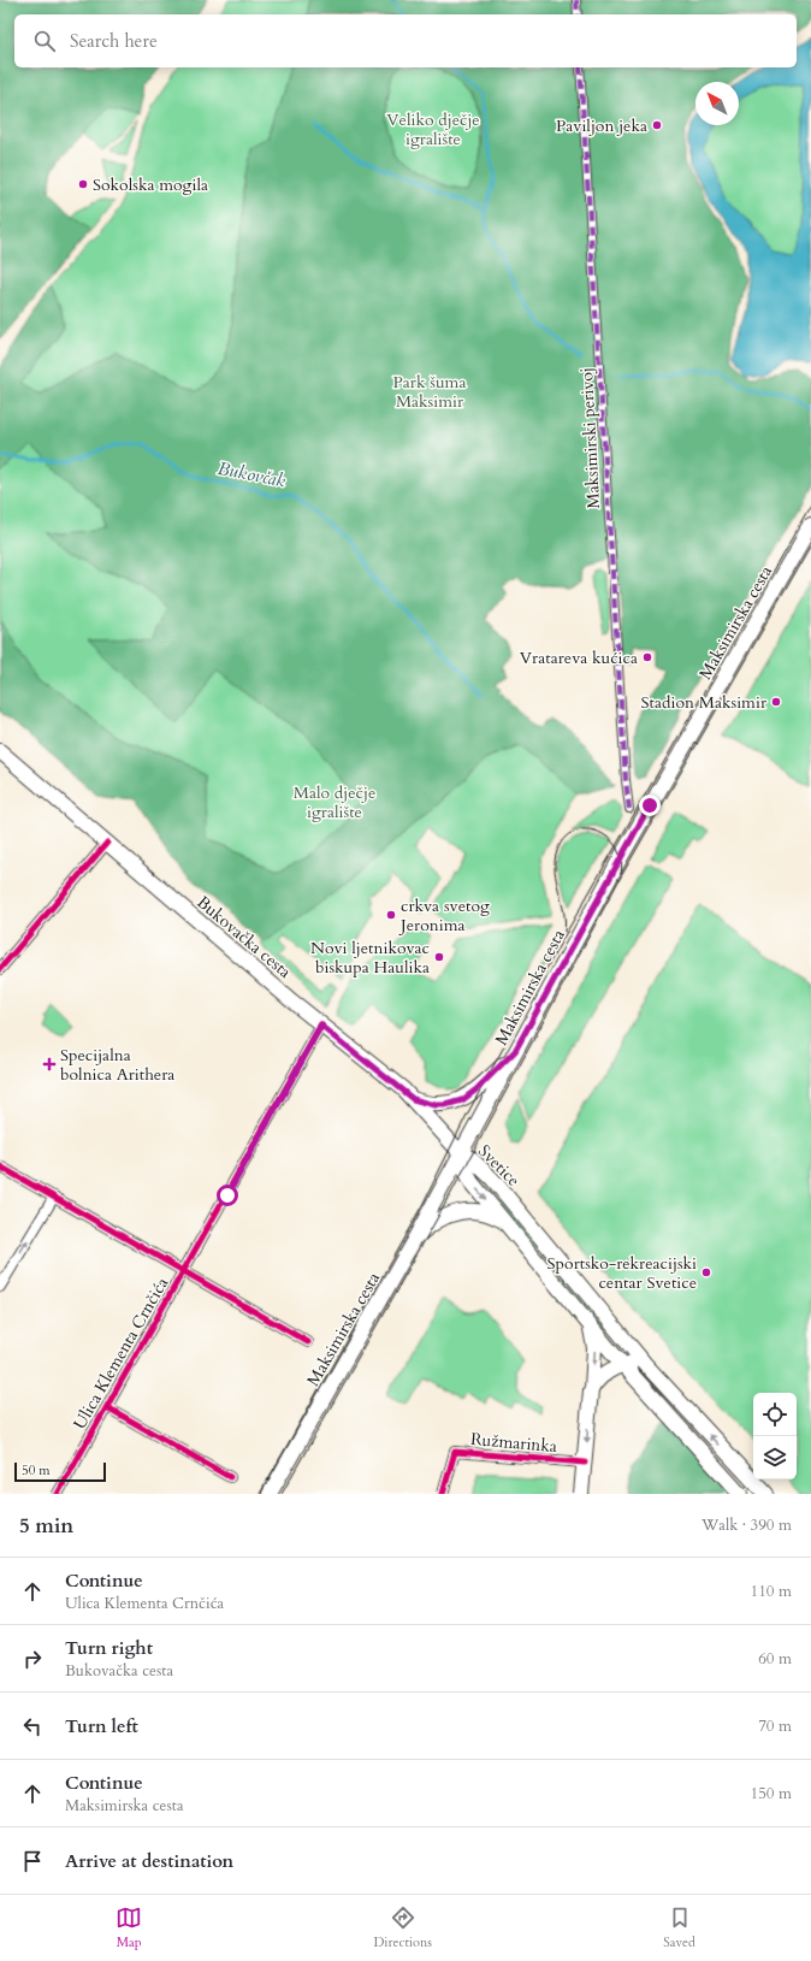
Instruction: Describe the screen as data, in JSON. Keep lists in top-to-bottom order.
{
  "streets": {
    "main road": ["Maksimirska cesta", "Bukovačka cesta", "Svetice"],
    "street": ["Maksimirski perivoj", "Ulica Klementa Crnčića", "Ružmarinka"]
  },
  "crossings": [
    ["Maksimirska cesta", "Bukovačka cesta"],
    ["Maksimirska cesta", "Svetice"],
    ["Bukovačka cesta", "Svetice"],
    ["Bukovačka cesta", "Ulica Klementa Crnčića"]
  ],
  "water": ["Bukovčak"],
  "parks": ["Veliko dječje igralište", "Park šuma Maksimir", "Malo dječje igralište"],
  "places": {
    "other": [
      "Paviljon jeka",
      "Sokolska mogila",
      "Vratareva kućica",
      "Stadion Maksimir",
      "crkva svetog Jeronima",
      "Novi ljetnikovac biskupa Haulika",
      "Sportsko-rekreacijski centar Svetice"
    ],
    "health": ["Specijalna bolnica Arithera"]
  },
  "scale_bar": "50 m",
  "north": "top left",
  "page": {
    "search": "Search here",
    "scale": "50 m",
    "heading": ["5 min", "Walk · 390 m"],
    "list": [
      ["Continue", "Ulica Klementa Crnčića", "110 m"],
      ["Turn right", "Bukovačka cesta", "60 m"],
      ["Turn left", "70 m"],
      ["Continue", "Maksimirska cesta", "150 m"],
      "Arrive at destination"
    ],
    "nav": ["Map", "Directions", "Saved"]
  }
}
